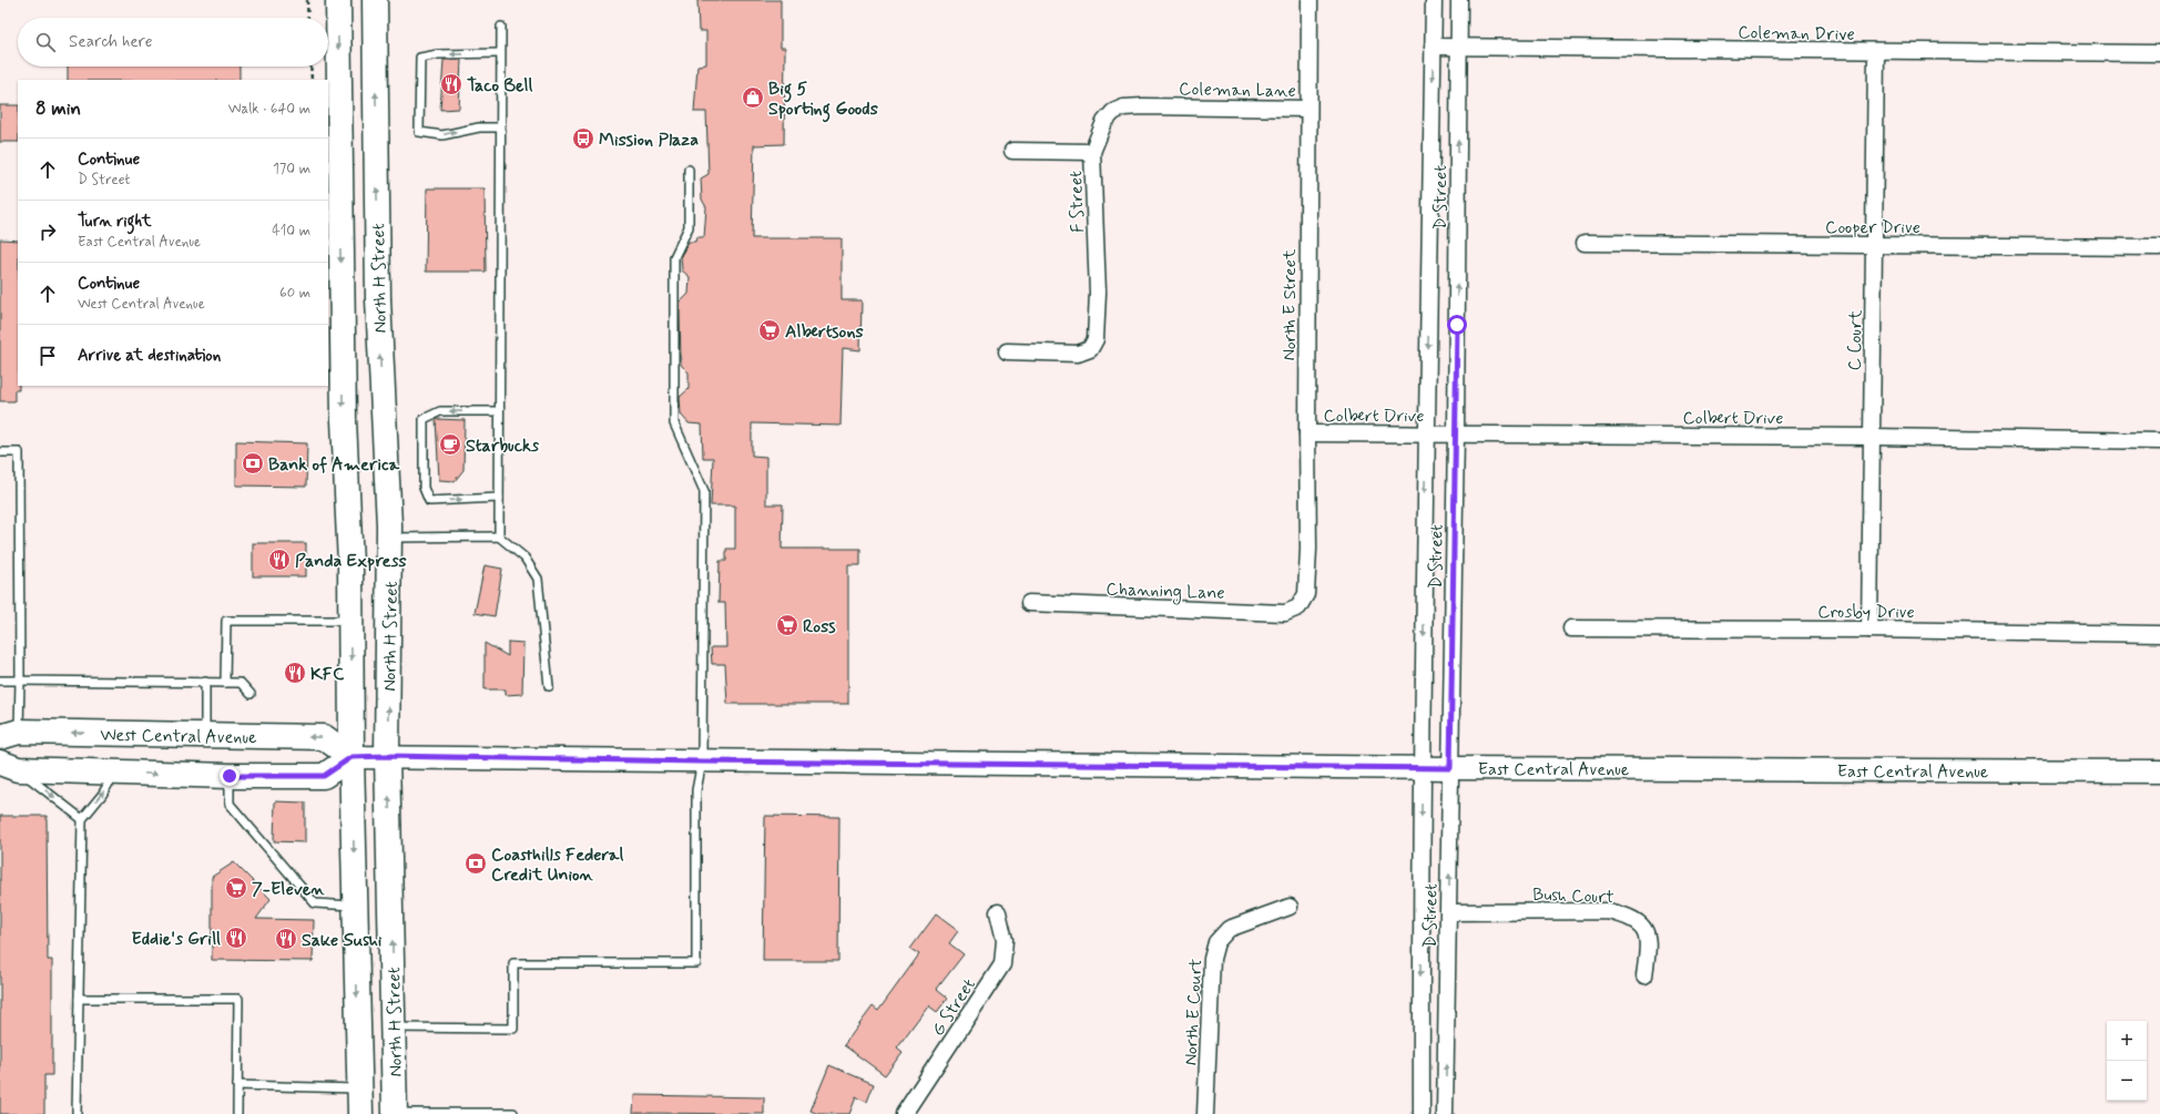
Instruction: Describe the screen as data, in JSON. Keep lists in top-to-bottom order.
{
  "streets": {
    "main road": ["North H Street", "West Central Avenue", "East Central Avenue"],
    "street": [
      "Coleman Drive",
      "Coleman Lane",
      "D Street",
      "F Street",
      "Cooper Drive",
      "North E Street",
      "C Court",
      "Colbert Drive",
      "Channing Lane",
      "Crosby Drive",
      "Bush Court",
      "G Street",
      "North E Court"
    ]
  },
  "crossings": [
    ["Coleman Drive", "D Street"],
    ["Coleman Drive", "C Court"],
    ["Coleman Lane", "F Street"],
    ["Coleman Lane", "North E Street"],
    ["D Street", "Colbert Drive"],
    ["D Street", "East Central Avenue"],
    ["D Street", "Bush Court"],
    ["Cooper Drive", "C Court"],
    ["North H Street", "West Central Avenue"],
    ["North H Street", "East Central Avenue"],
    ["North E Street", "Colbert Drive"],
    ["North E Street", "Channing Lane"],
    ["C Court", "Colbert Drive"],
    ["C Court", "Crosby Drive"]
  ],
  "places": {
    "restaurant": [
      "Taco Bell",
      "Panda Express",
      "KFC",
      "Eddie's Grill",
      "Sake Sushi"
    ],
    "shop": ["Big 5 Sporting Goods"],
    "bus stop": ["Mission Plaza"],
    "supermarket": ["Albertsons", "Ross", "7-Eleven"],
    "cafe": ["Starbucks"],
    "bank": ["Bank of America", "Coasthills Federal Credit Union"]
  },
  "page": {
    "search": "Search here",
    "heading": ["8 min", "Walk · 640 m"],
    "list": [
      ["Continue", "D Street", "170 m"],
      ["Turn right", "East Central Avenue", "410 m"],
      ["Continue", "West Central Avenue", "60 m"],
      "Arrive at destination"
    ],
    "map_buttons": ["+", "−"]
  }
}
